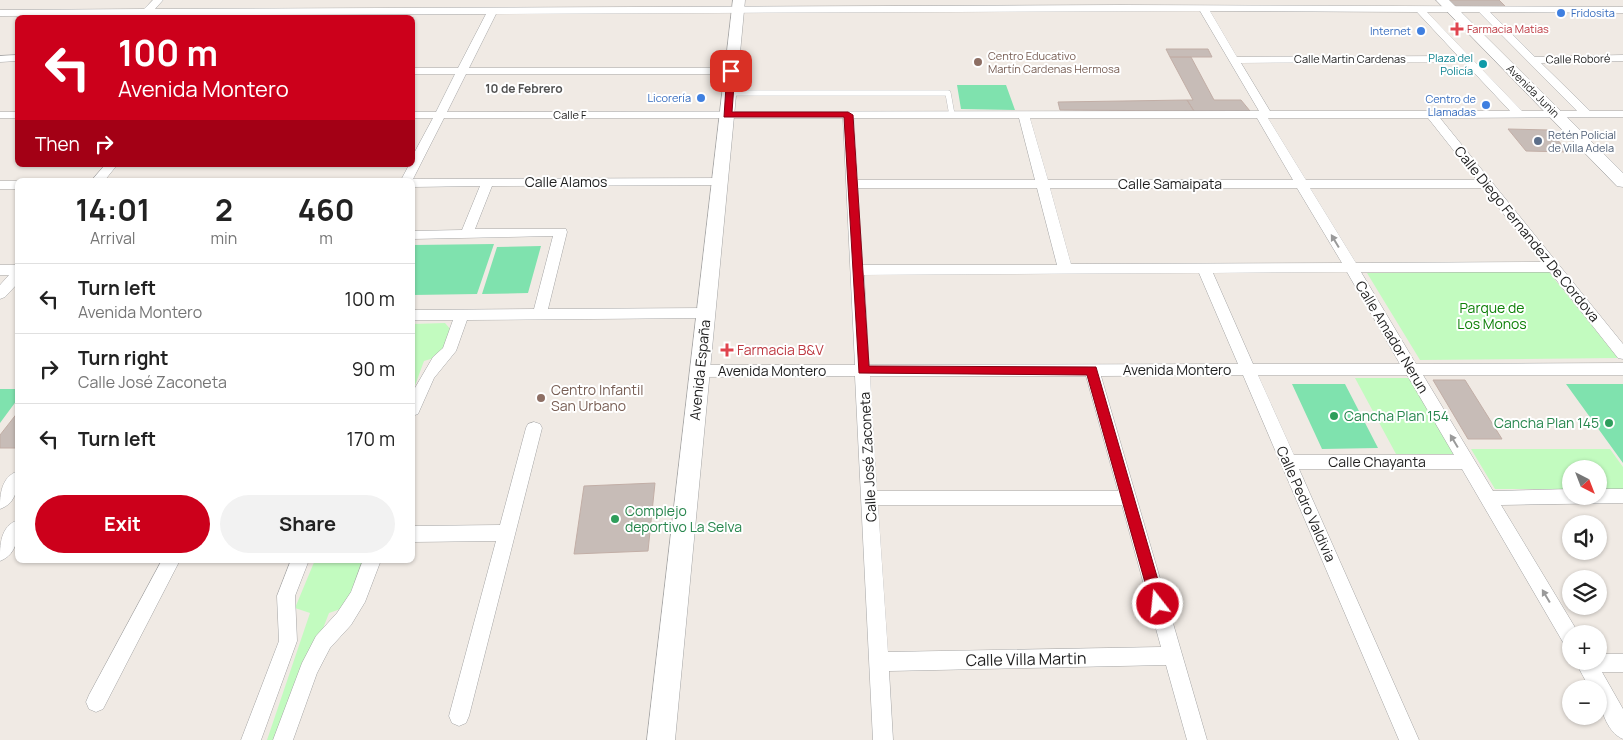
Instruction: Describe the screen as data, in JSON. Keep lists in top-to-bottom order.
{
  "streets": {
    "street": [
      "Calle Martin Cardenas",
      "Calle Roboré",
      "Avenida Junin",
      "Calle F",
      "Calle Alamos",
      "Calle Samaipata",
      "Calle Diego Fernandez De Cordova",
      "Calle Amador Nerun",
      "Avenida España",
      "Avenida Montero",
      "Calle José Zaconeta",
      "Calle Chayanta",
      "Calle Pedro Valdivia",
      "Calle Villa Martin"
    ]
  },
  "crossings": [
    ["Calle Martin Cardenas", "Avenida Junin"],
    ["Calle Martin Cardenas", "Calle Amador Nerun"],
    ["Calle Roboré", "Avenida Junin"],
    ["Avenida Junin", "Calle F"],
    ["Calle F", "Calle Diego Fernandez De Cordova"],
    ["Calle F", "Calle Amador Nerun"],
    ["Calle F", "Avenida España"],
    ["Calle F", "Calle José Zaconeta"],
    ["Calle Alamos", "Avenida España"],
    ["Calle Samaipata", "Calle Diego Fernandez De Cordova"],
    ["Calle Samaipata", "Calle Amador Nerun"],
    ["Calle Samaipata", "Calle José Zaconeta"],
    ["Calle Amador Nerun", "Avenida Montero"],
    ["Calle Amador Nerun", "Calle Chayanta"],
    ["Avenida España", "Avenida Montero"],
    ["Avenida Montero", "Calle José Zaconeta"],
    ["Avenida Montero", "Calle Pedro Valdivia"],
    ["Calle José Zaconeta", "Calle Villa Martin"],
    ["Calle Chayanta", "Calle Pedro Valdivia"]
  ],
  "one_way": ["Calle Amador Nerun"],
  "districts": ["10 de Febrero"],
  "parks": ["Parque de Los Monos"],
  "places": {
    "other": [
      "Fridosita",
      "Internet",
      "Centro Educativo Martín Cardenas Hermosa",
      "Plaza del Policía",
      "Licorería",
      "Centro de Llamadas",
      "Retén Policial de Villa Adela",
      "Centro Infantil San Urbano",
      "Cancha Plan 154",
      "Cancha Plan 145",
      "Complejo deportivo La Selva"
    ],
    "health": ["Farmacia Matias", "Farmacia B&V"]
  },
  "north": "bottom right",
  "page": {
    "turn": ["100 m", "Avenida Montero"],
    "then": "Then",
    "eta": [
      "14:01",
      "Arrival",
      "2",
      "min",
      "460",
      "m"
    ],
    "list": [
      {
        "name": "Turn left",
        "note": "Avenida Montero",
        "value": "100 m"
      },
      {
        "name": "Turn right",
        "note": "Calle José Zaconeta",
        "value": "90 m"
      },
      {
        "name": "Turn left",
        "value": "170 m"
      }
    ],
    "map_buttons": ["+", "−"],
    "buttons": ["Exit", "Share"]
  }
}
